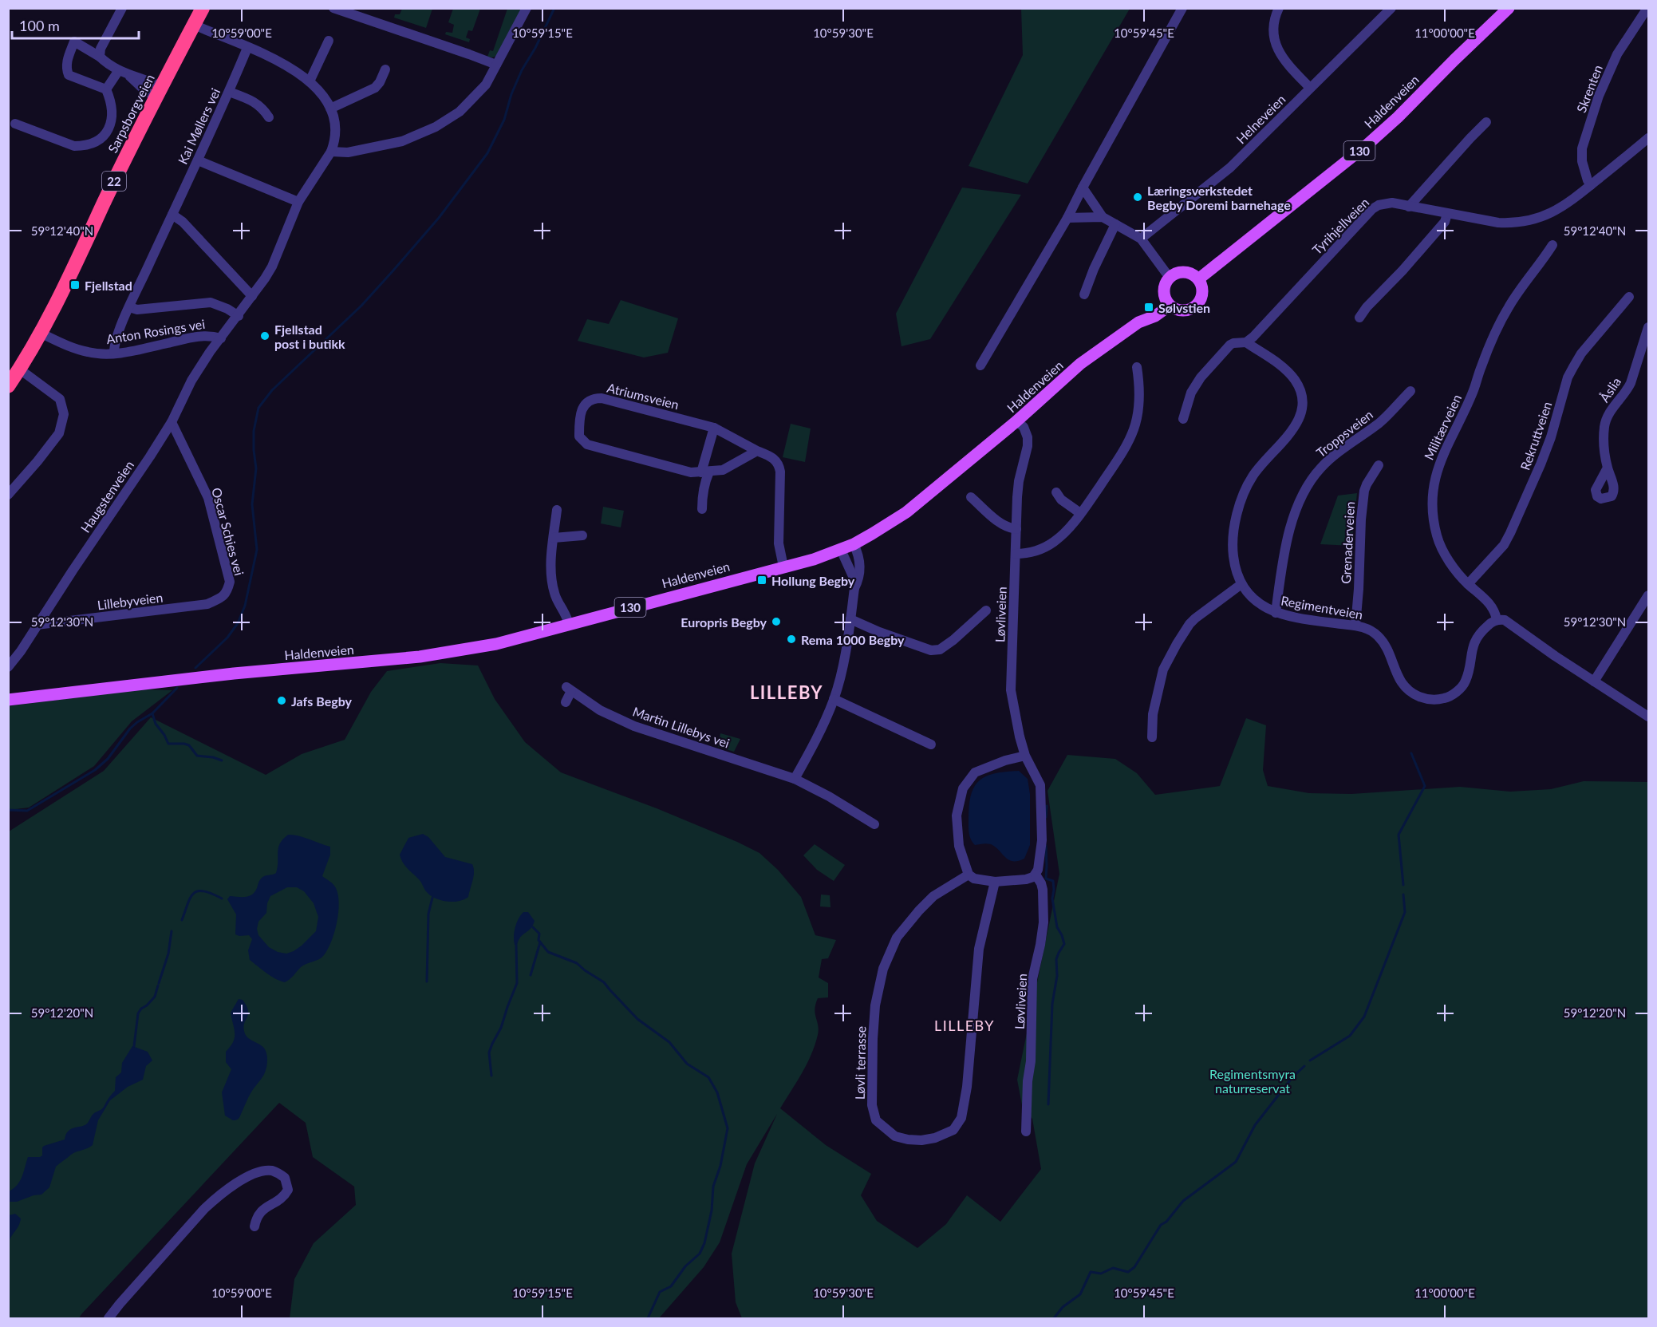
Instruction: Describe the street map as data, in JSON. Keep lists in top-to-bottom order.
{
  "streets": {
    "highway": ["Sarpsborgveien", "22"],
    "main road": ["Haldenveien", "130"],
    "street": [
      "Skrenten",
      "Helneveien",
      "Kai Møllers vei",
      "Tyrihjellveien",
      "Anton Rosings vei",
      "Åslia",
      "Atriumsveien",
      "Militærveien",
      "Troppsveien",
      "Rekruttveien",
      "Haugstenveien",
      "Oscar Schies vei",
      "Grenaderveien",
      "Lillebyveien",
      "Regimentveien",
      "Løvliveien",
      "Martin Lillebys vei",
      "Løvli terrasse"
    ]
  },
  "crossings": [
    ["Skrenten", "Tyrihjellveien"],
    ["Haldenveien", "Atriumsveien"],
    ["Haldenveien", "Løvliveien"],
    ["Sarpsborgveien", "Anton Rosings vei"],
    ["Kai Møllers vei", "Anton Rosings vei"],
    ["Tyrihjellveien", "Regimentveien"],
    ["Anton Rosings vei", "Haugstenveien"],
    ["Militærveien", "Rekruttveien"],
    ["Militærveien", "Regimentveien"],
    ["Troppsveien", "Regimentveien"],
    ["Haugstenveien", "Oscar Schies vei"],
    ["Haugstenveien", "Lillebyveien"],
    ["Oscar Schies vei", "Lillebyveien"],
    ["Grenaderveien", "Regimentveien"],
    ["Løvliveien", "Løvli terrasse"]
  ],
  "districts": ["LILLEBY", "LILLEBY"],
  "parks": ["Regimentsmyra naturreservat"],
  "places": {
    "other": [
      "Læringsverkstedet Begby Doremi barnehage",
      "Fjellstad post i butikk",
      "Europris Begby",
      "Rema 1000 Begby",
      "Jafs Begby"
    ],
    "transit": ["Fjellstad", "Sølvstien", "Hollung Begby"]
  },
  "scale_bar": "100 m",
  "coordinates": [
    "10°59'00\"E",
    "10°59'15\"E",
    "10°59'30\"E",
    "10°59'45\"E",
    "11°00'00\"E",
    "59°12'40\"N",
    "59°12'30\"N",
    "59°12'20\"N"
  ]
}
